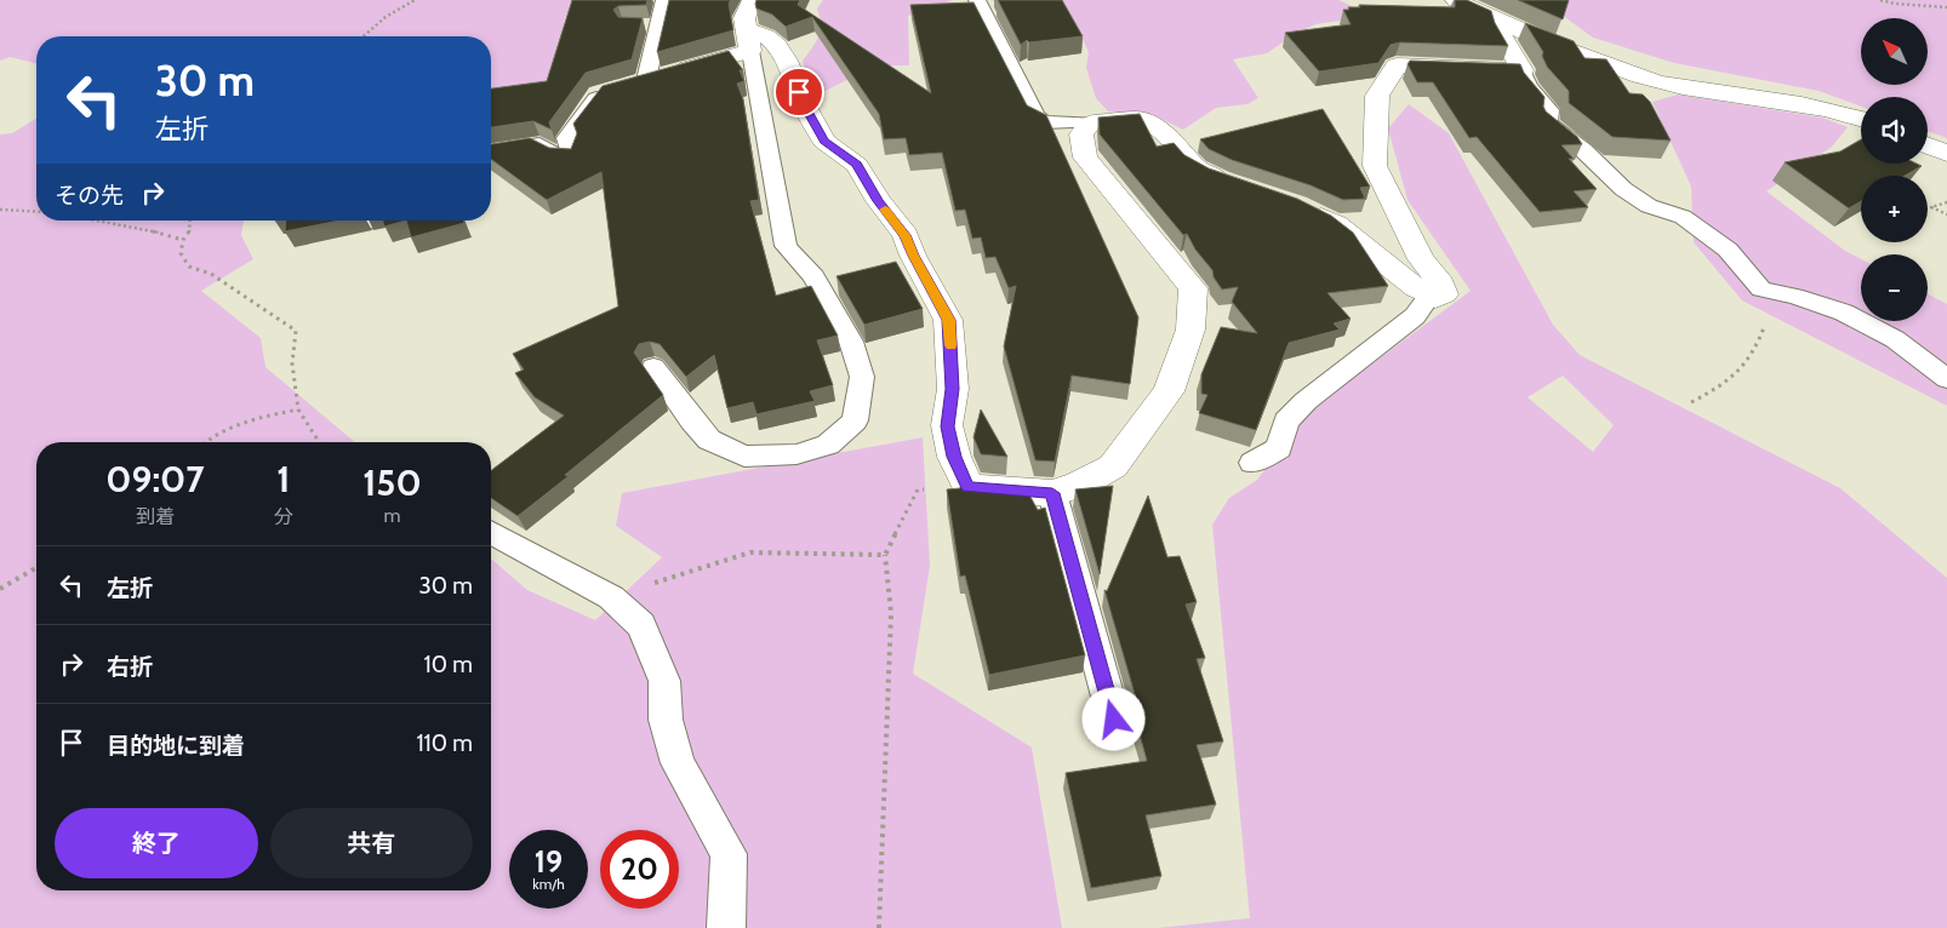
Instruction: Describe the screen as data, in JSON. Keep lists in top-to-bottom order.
{
  "north": "top left",
  "page": {
    "map_buttons": ["+", "−"],
    "turn": ["30 m", "左折"],
    "then": "その先",
    "eta": [
      "09:07",
      "到着",
      "1",
      "分",
      "150",
      "m"
    ],
    "list": [
      {
        "name": "左折",
        "value": "30 m"
      },
      {
        "name": "右折",
        "value": "10 m"
      },
      {
        "name": "目的地に到着",
        "value": "110 m"
      }
    ],
    "buttons": ["終了", "共有"],
    "speed": "19 km/h",
    "limit": "20"
  }
}
